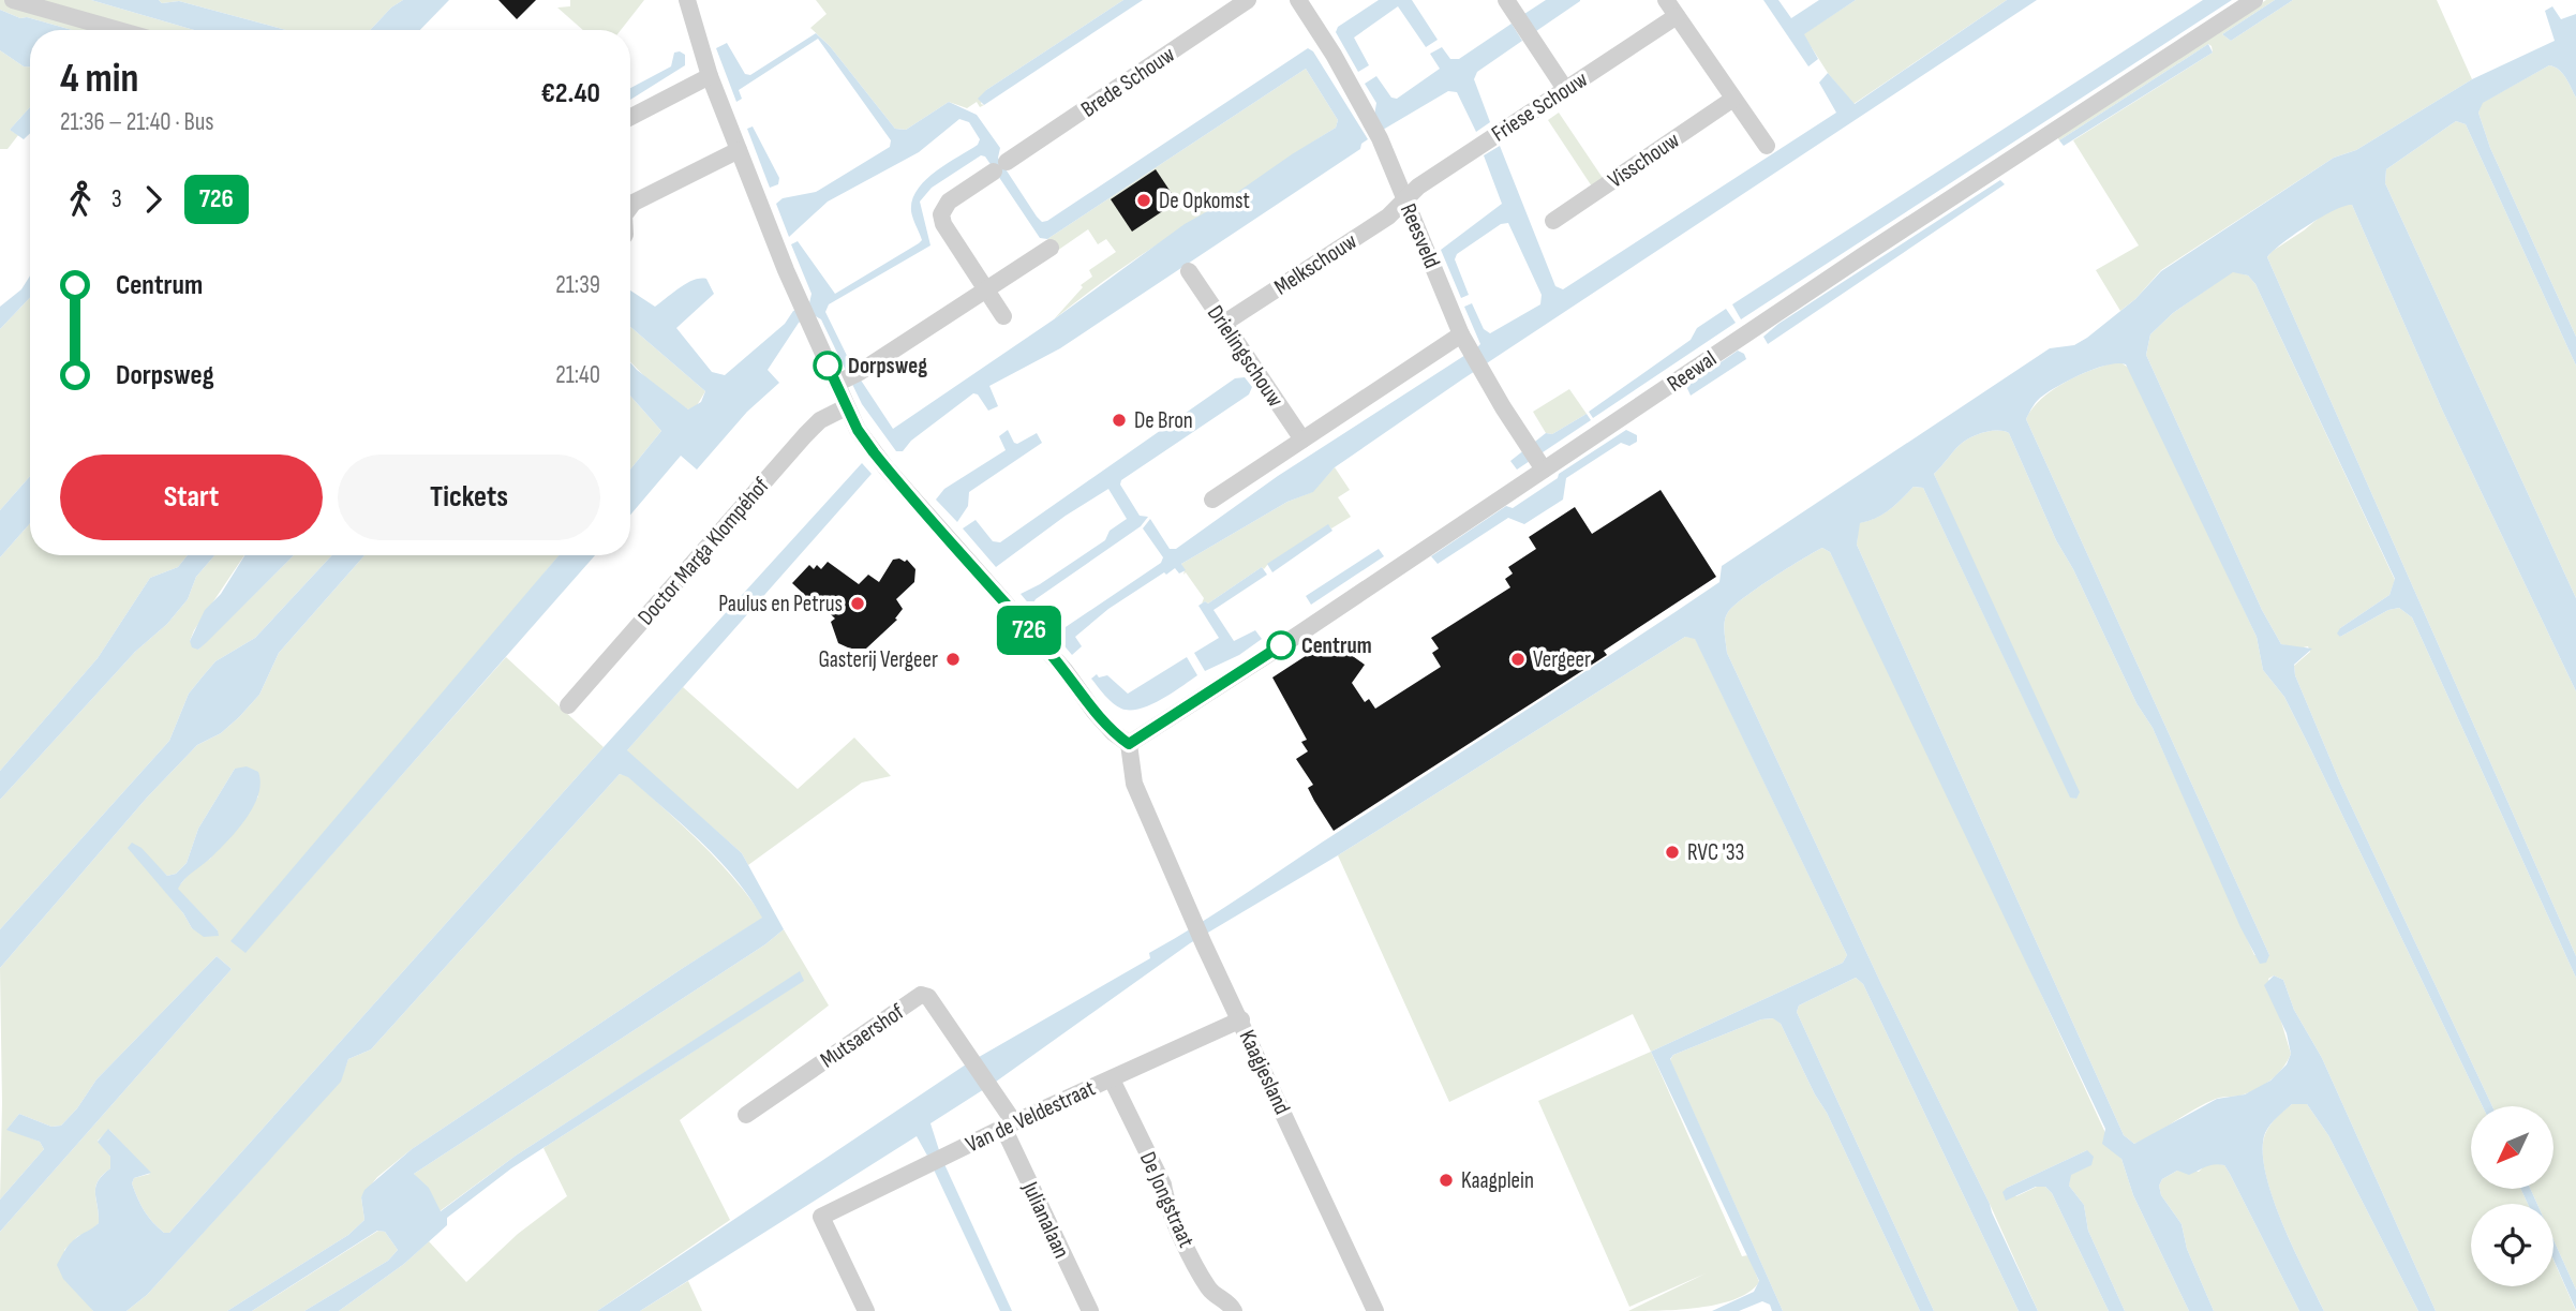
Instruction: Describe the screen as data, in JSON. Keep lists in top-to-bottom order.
{
  "streets": {
    "street": [
      "Brede Schouw",
      "Friese Schouw",
      "Visschouw",
      "Reesveld",
      "Melkschouw",
      "Drielingschouw",
      "Reewal",
      "Doctor Marga Klompéhof",
      "Mutsaershof",
      "Kaagjesland",
      "Van de Veldestraat",
      "De Jongstraat",
      "Julianalaan"
    ]
  },
  "crossings": [
    ["Friese Schouw", "Reesveld"],
    ["Friese Schouw", "Melkschouw"],
    ["Reesveld", "Melkschouw"],
    ["Reesveld", "Reewal"],
    ["Melkschouw", "Drielingschouw"],
    ["Reewal", "Kaagjesland"],
    ["Mutsaershof", "Van de Veldestraat"],
    ["Mutsaershof", "Julianalaan"],
    ["Kaagjesland", "Van de Veldestraat"],
    ["Van de Veldestraat", "De Jongstraat"],
    ["Van de Veldestraat", "Julianalaan"]
  ],
  "places": [
    "De Opkomst",
    "Dorpsweg",
    "De Bron",
    "Paulus en Petrus",
    "Centrum",
    "Gasterij Vergeer",
    "Vergeer",
    "RVC '33",
    "Kaagplein"
  ],
  "lines": ["bus line 726"],
  "north": "bottom left",
  "page": {
    "on_map": "726",
    "heading": ["4 min", "21:36 – 21:40 · Bus", "€2.40"],
    "legs": ["3", "726"],
    "list": [
      {
        "name": "Centrum",
        "value": "21:39"
      },
      {
        "name": "Dorpsweg",
        "value": "21:40"
      }
    ],
    "buttons": ["Start", "Tickets"]
  }
}
